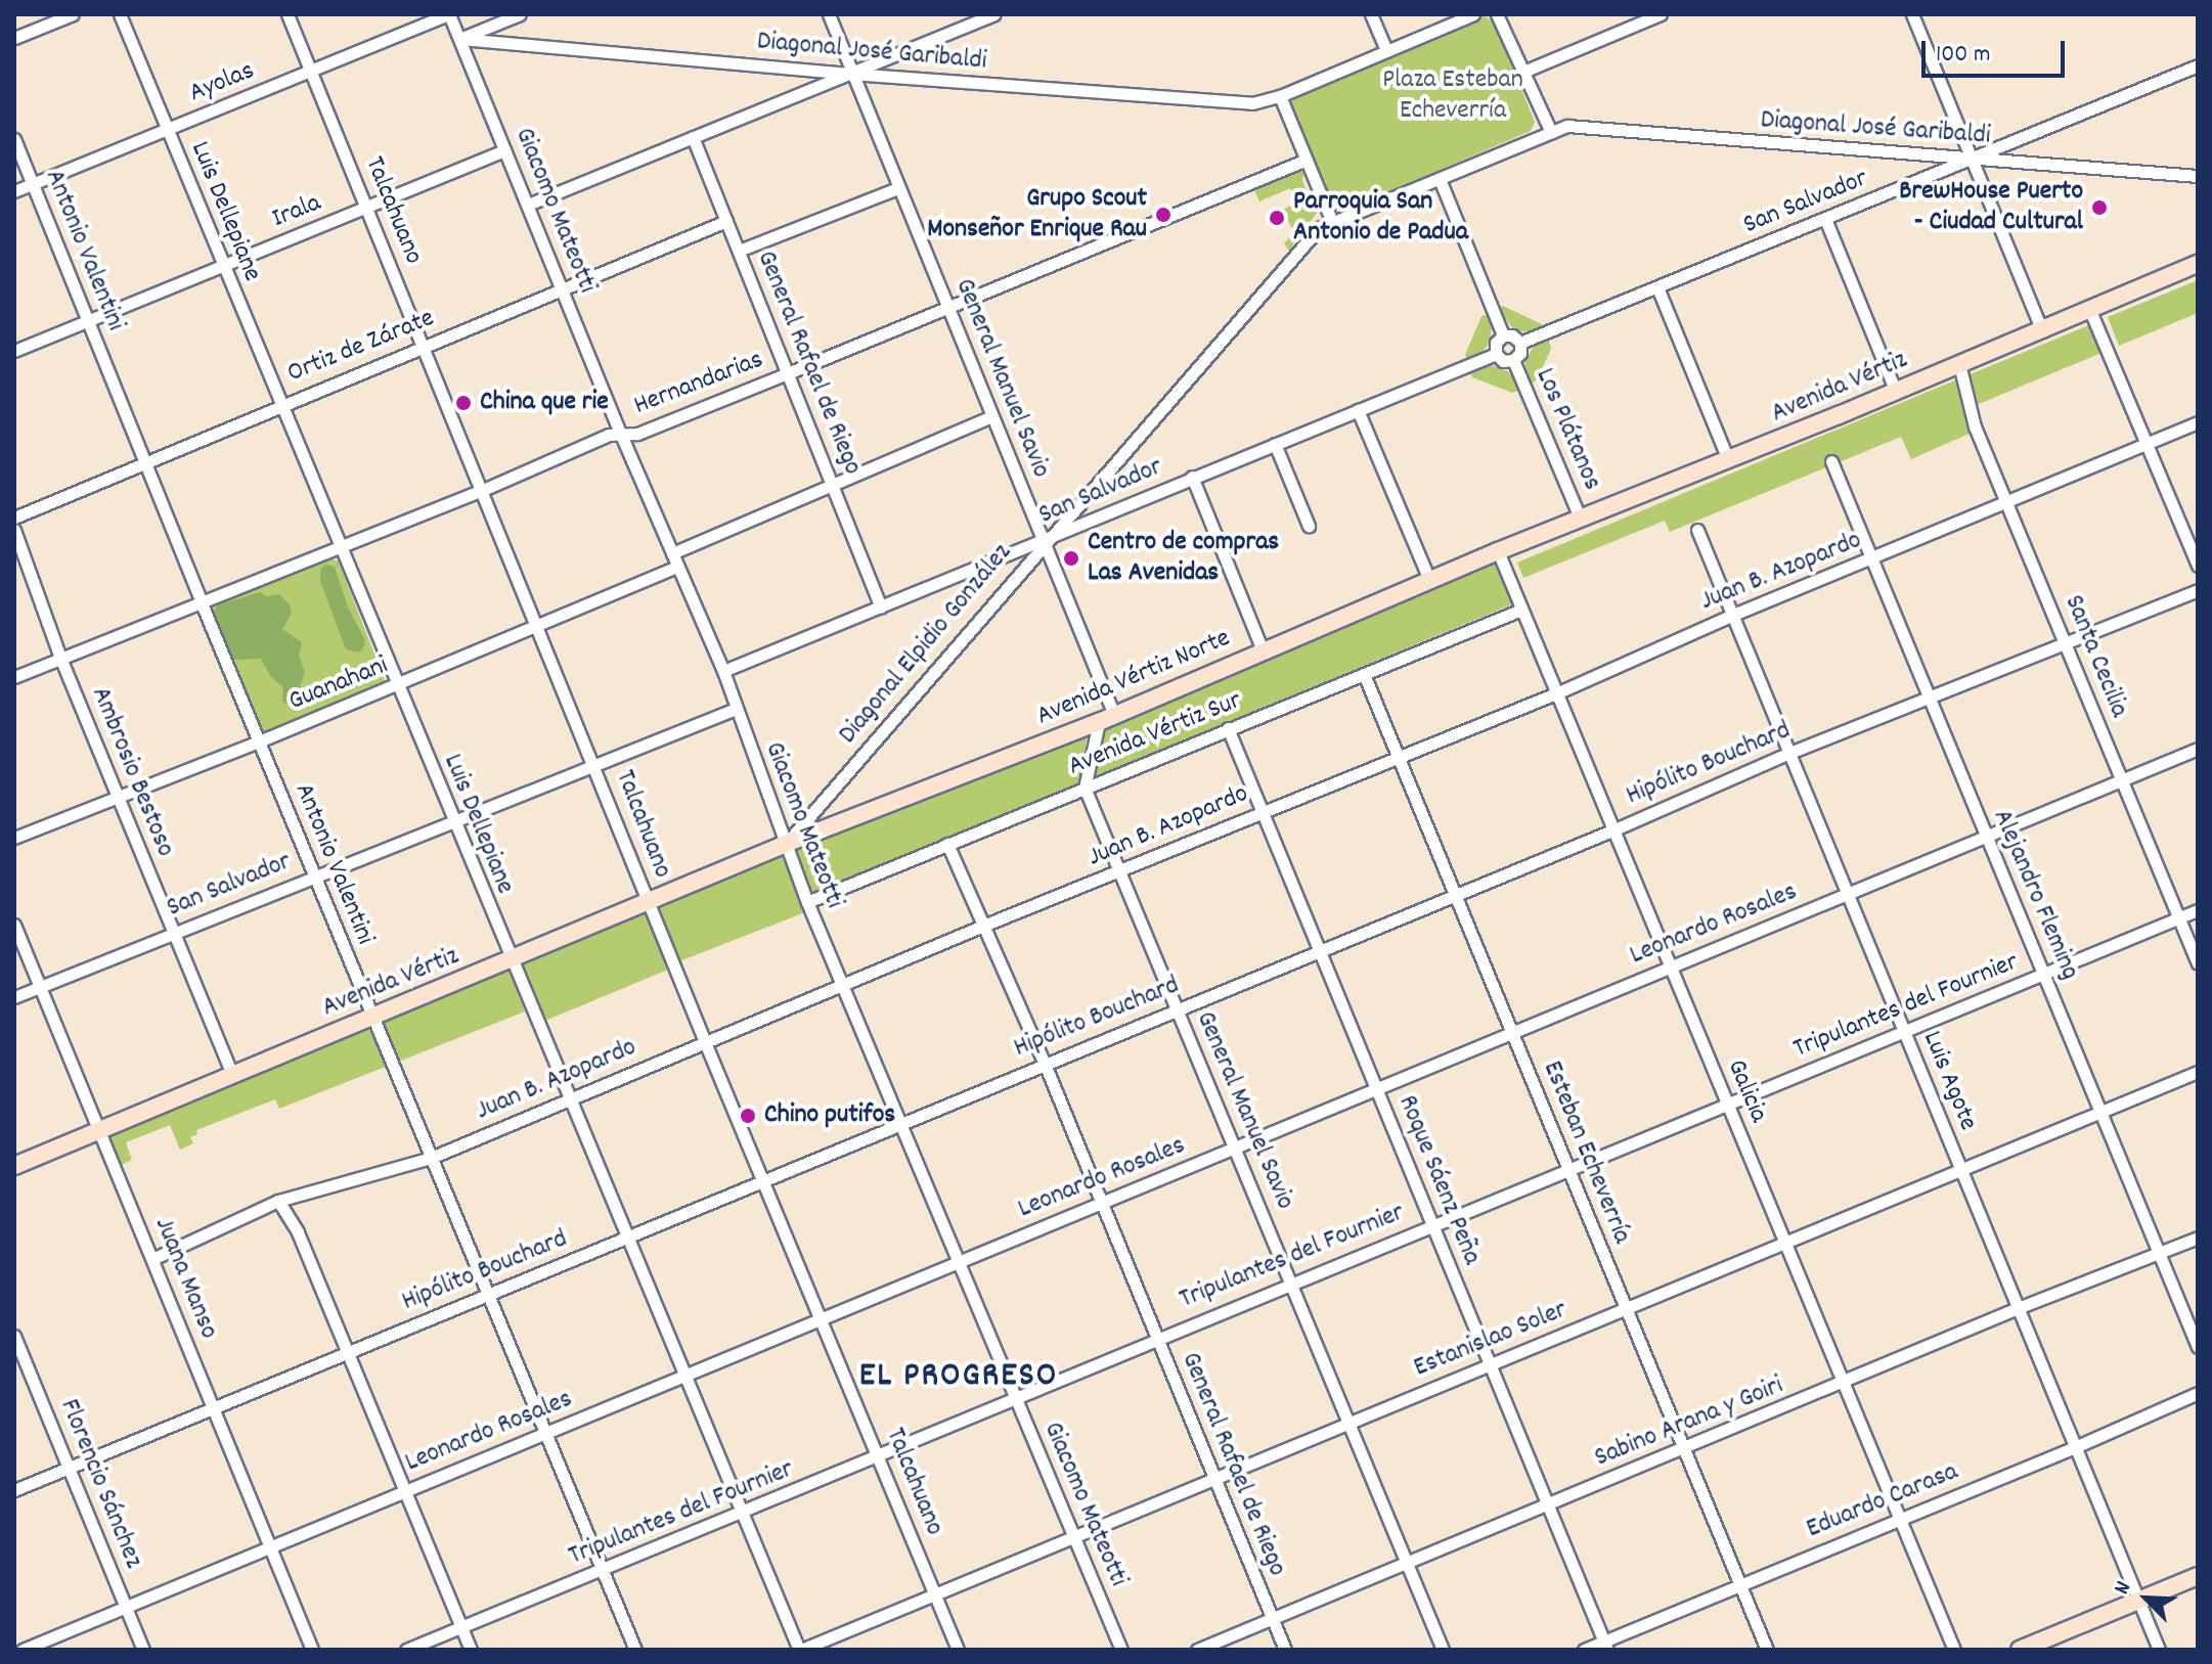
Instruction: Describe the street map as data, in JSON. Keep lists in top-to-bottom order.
{
  "streets": {
    "street": [
      "Diagonal José Garibaldi",
      "Ayolas",
      "San Salvador",
      "Talcahuano",
      "Giacomo Mateotti",
      "Luis Dellepiane",
      "Irala",
      "Antonio Valentini",
      "Ortiz de Zárate",
      "General Rafael de Riego",
      "General Manuel Savio",
      "Hernandarias",
      "Avenida Vértiz",
      "Los Plátanos",
      "Juan B. Azopardo",
      "Diagonal Elpidio González",
      "Santa Cecilia",
      "Avenida Vértiz Norte",
      "Guanahani",
      "Avenida Vértiz Sur",
      "Hipólito Bouchard",
      "Ambrosio Bestoso",
      "Alejandro Fleming",
      "Leonardo Rosales",
      "Tripulantes del Fournier",
      "Luis Agote",
      "Galicia",
      "Esteban Echeverría",
      "Roque Sáenz Peña",
      "Juana Manso",
      "Estanislao Soler",
      "Sabino Arana y Goiri",
      "Florencio Sánchez",
      "Eduardo Carasa"
    ]
  },
  "crossings": [
    ["Diagonal José Garibaldi", "San Salvador"],
    ["Diagonal José Garibaldi", "Giacomo Mateotti"],
    ["Diagonal José Garibaldi", "General Manuel Savio"],
    ["Ayolas", "Talcahuano"],
    ["Ayolas", "Giacomo Mateotti"],
    ["Ayolas", "Luis Dellepiane"],
    ["Ayolas", "Antonio Valentini"],
    ["San Salvador", "Talcahuano"],
    ["San Salvador", "Giacomo Mateotti"],
    ["San Salvador", "Luis Dellepiane"],
    ["San Salvador", "Antonio Valentini"],
    ["San Salvador", "General Rafael de Riego"],
    ["San Salvador", "General Manuel Savio"],
    ["San Salvador", "Los Plátanos"],
    ["San Salvador", "Diagonal Elpidio González"],
    ["San Salvador", "Ambrosio Bestoso"],
    ["San Salvador", "Juana Manso"],
    ["Talcahuano", "Irala"],
    ["Talcahuano", "Ortiz de Zárate"],
    ["Talcahuano", "Hernandarias"],
    ["Talcahuano", "Avenida Vértiz"],
    ["Talcahuano", "Juan B. Azopardo"],
    ["Talcahuano", "Guanahani"],
    ["Talcahuano", "Hipólito Bouchard"],
    ["Talcahuano", "Leonardo Rosales"],
    ["Talcahuano", "Tripulantes del Fournier"],
    ["Talcahuano", "Estanislao Soler"],
    ["Giacomo Mateotti", "Irala"],
    ["Giacomo Mateotti", "Ortiz de Zárate"],
    ["Giacomo Mateotti", "Hernandarias"],
    ["Giacomo Mateotti", "Avenida Vértiz"],
    ["Giacomo Mateotti", "Juan B. Azopardo"],
    ["Giacomo Mateotti", "Diagonal Elpidio González"],
    ["Giacomo Mateotti", "Avenida Vértiz Norte"],
    ["Giacomo Mateotti", "Guanahani"],
    ["Giacomo Mateotti", "Avenida Vértiz Sur"],
    ["Giacomo Mateotti", "Hipólito Bouchard"],
    ["Giacomo Mateotti", "Leonardo Rosales"],
    ["Giacomo Mateotti", "Tripulantes del Fournier"],
    ["Giacomo Mateotti", "Estanislao Soler"],
    ["Luis Dellepiane", "Irala"],
    ["Luis Dellepiane", "Ortiz de Zárate"],
    ["Luis Dellepiane", "Hernandarias"],
    ["Luis Dellepiane", "Avenida Vértiz"],
    ["Luis Dellepiane", "Juan B. Azopardo"],
    ["Luis Dellepiane", "Guanahani"],
    ["Luis Dellepiane", "Hipólito Bouchard"],
    ["Luis Dellepiane", "Leonardo Rosales"],
    ["Luis Dellepiane", "Tripulantes del Fournier"],
    ["Luis Dellepiane", "Estanislao Soler"],
    ["Irala", "Antonio Valentini"],
    ["Antonio Valentini", "Ortiz de Zárate"],
    ["Antonio Valentini", "Hernandarias"],
    ["Antonio Valentini", "Avenida Vértiz"],
    ["Antonio Valentini", "Juan B. Azopardo"],
    ["Antonio Valentini", "Guanahani"],
    ["Antonio Valentini", "Hipólito Bouchard"],
    ["Antonio Valentini", "Leonardo Rosales"],
    ["Antonio Valentini", "Tripulantes del Fournier"],
    ["Ortiz de Zárate", "General Rafael de Riego"],
    ["General Rafael de Riego", "Hernandarias"],
    ["General Rafael de Riego", "Juan B. Azopardo"],
    ["General Rafael de Riego", "Avenida Vértiz Sur"],
    ["General Rafael de Riego", "Hipólito Bouchard"],
    ["General Rafael de Riego", "Leonardo Rosales"],
    ["General Rafael de Riego", "Tripulantes del Fournier"],
    ["General Rafael de Riego", "Estanislao Soler"],
    ["General Rafael de Riego", "Sabino Arana y Goiri"],
    ["General Manuel Savio", "Hernandarias"],
    ["General Manuel Savio", "Juan B. Azopardo"],
    ["General Manuel Savio", "Diagonal Elpidio González"],
    ["General Manuel Savio", "Avenida Vértiz Norte"],
    ["General Manuel Savio", "Avenida Vértiz Sur"],
    ["General Manuel Savio", "Hipólito Bouchard"],
    ["General Manuel Savio", "Leonardo Rosales"],
    ["General Manuel Savio", "Tripulantes del Fournier"],
    ["General Manuel Savio", "Estanislao Soler"],
    ["General Manuel Savio", "Sabino Arana y Goiri"],
    ["Hernandarias", "Ambrosio Bestoso"],
    ["Avenida Vértiz", "Los Plátanos"],
    ["Avenida Vértiz", "Diagonal Elpidio González"],
    ["Avenida Vértiz", "Santa Cecilia"],
    ["Avenida Vértiz", "Avenida Vértiz Norte"],
    ["Avenida Vértiz", "Ambrosio Bestoso"],
    ["Avenida Vértiz", "Galicia"],
    ["Avenida Vértiz", "Juana Manso"],
    ["Juan B. Azopardo", "Santa Cecilia"],
    ["Juan B. Azopardo", "Alejandro Fleming"],
    ["Juan B. Azopardo", "Luis Agote"],
    ["Juan B. Azopardo", "Galicia"],
    ["Juan B. Azopardo", "Esteban Echeverría"],
    ["Juan B. Azopardo", "Roque Sáenz Peña"],
    ["Juan B. Azopardo", "Juana Manso"],
    ["Diagonal Elpidio González", "Avenida Vértiz Norte"],
    ["Santa Cecilia", "Hipólito Bouchard"],
    ["Santa Cecilia", "Leonardo Rosales"],
    ["Santa Cecilia", "Tripulantes del Fournier"],
    ["Avenida Vértiz Norte", "Galicia"],
    ["Guanahani", "Ambrosio Bestoso"],
    ["Avenida Vértiz Sur", "Galicia"],
    ["Avenida Vértiz Sur", "Esteban Echeverría"],
    ["Avenida Vértiz Sur", "Roque Sáenz Peña"],
    ["Hipólito Bouchard", "Alejandro Fleming"],
    ["Hipólito Bouchard", "Luis Agote"],
    ["Hipólito Bouchard", "Galicia"],
    ["Hipólito Bouchard", "Esteban Echeverría"],
    ["Hipólito Bouchard", "Roque Sáenz Peña"],
    ["Hipólito Bouchard", "Juana Manso"],
    ["Hipólito Bouchard", "Florencio Sánchez"],
    ["Alejandro Fleming", "Leonardo Rosales"],
    ["Alejandro Fleming", "Tripulantes del Fournier"],
    ["Alejandro Fleming", "Estanislao Soler"],
    ["Alejandro Fleming", "Sabino Arana y Goiri"],
    ["Leonardo Rosales", "Luis Agote"],
    ["Leonardo Rosales", "Galicia"],
    ["Leonardo Rosales", "Esteban Echeverría"],
    ["Leonardo Rosales", "Roque Sáenz Peña"],
    ["Leonardo Rosales", "Juana Manso"],
    ["Leonardo Rosales", "Florencio Sánchez"],
    ["Tripulantes del Fournier", "Luis Agote"],
    ["Tripulantes del Fournier", "Galicia"],
    ["Tripulantes del Fournier", "Esteban Echeverría"],
    ["Tripulantes del Fournier", "Roque Sáenz Peña"],
    ["Luis Agote", "Estanislao Soler"],
    ["Luis Agote", "Sabino Arana y Goiri"],
    ["Luis Agote", "Eduardo Carasa"],
    ["Galicia", "Estanislao Soler"],
    ["Galicia", "Sabino Arana y Goiri"],
    ["Galicia", "Eduardo Carasa"],
    ["Esteban Echeverría", "Estanislao Soler"],
    ["Esteban Echeverría", "Sabino Arana y Goiri"],
    ["Esteban Echeverría", "Eduardo Carasa"],
    ["Roque Sáenz Peña", "Estanislao Soler"],
    ["Roque Sáenz Peña", "Sabino Arana y Goiri"],
    ["Roque Sáenz Peña", "Eduardo Carasa"]
  ],
  "districts": ["EL PROGRESO"],
  "parks": ["Plaza Esteban Echeverría"],
  "places": [
    "BrewHouse Puerto - Ciudad Cultural",
    "Grupo Scout Monseñor Enrique Rau",
    "Parroquia San Antonio de Padua",
    "China que rie",
    "Centro de compras Las Avenidas",
    "Chino putifos"
  ],
  "scale_bar": "100 m",
  "north": "top left"
}
